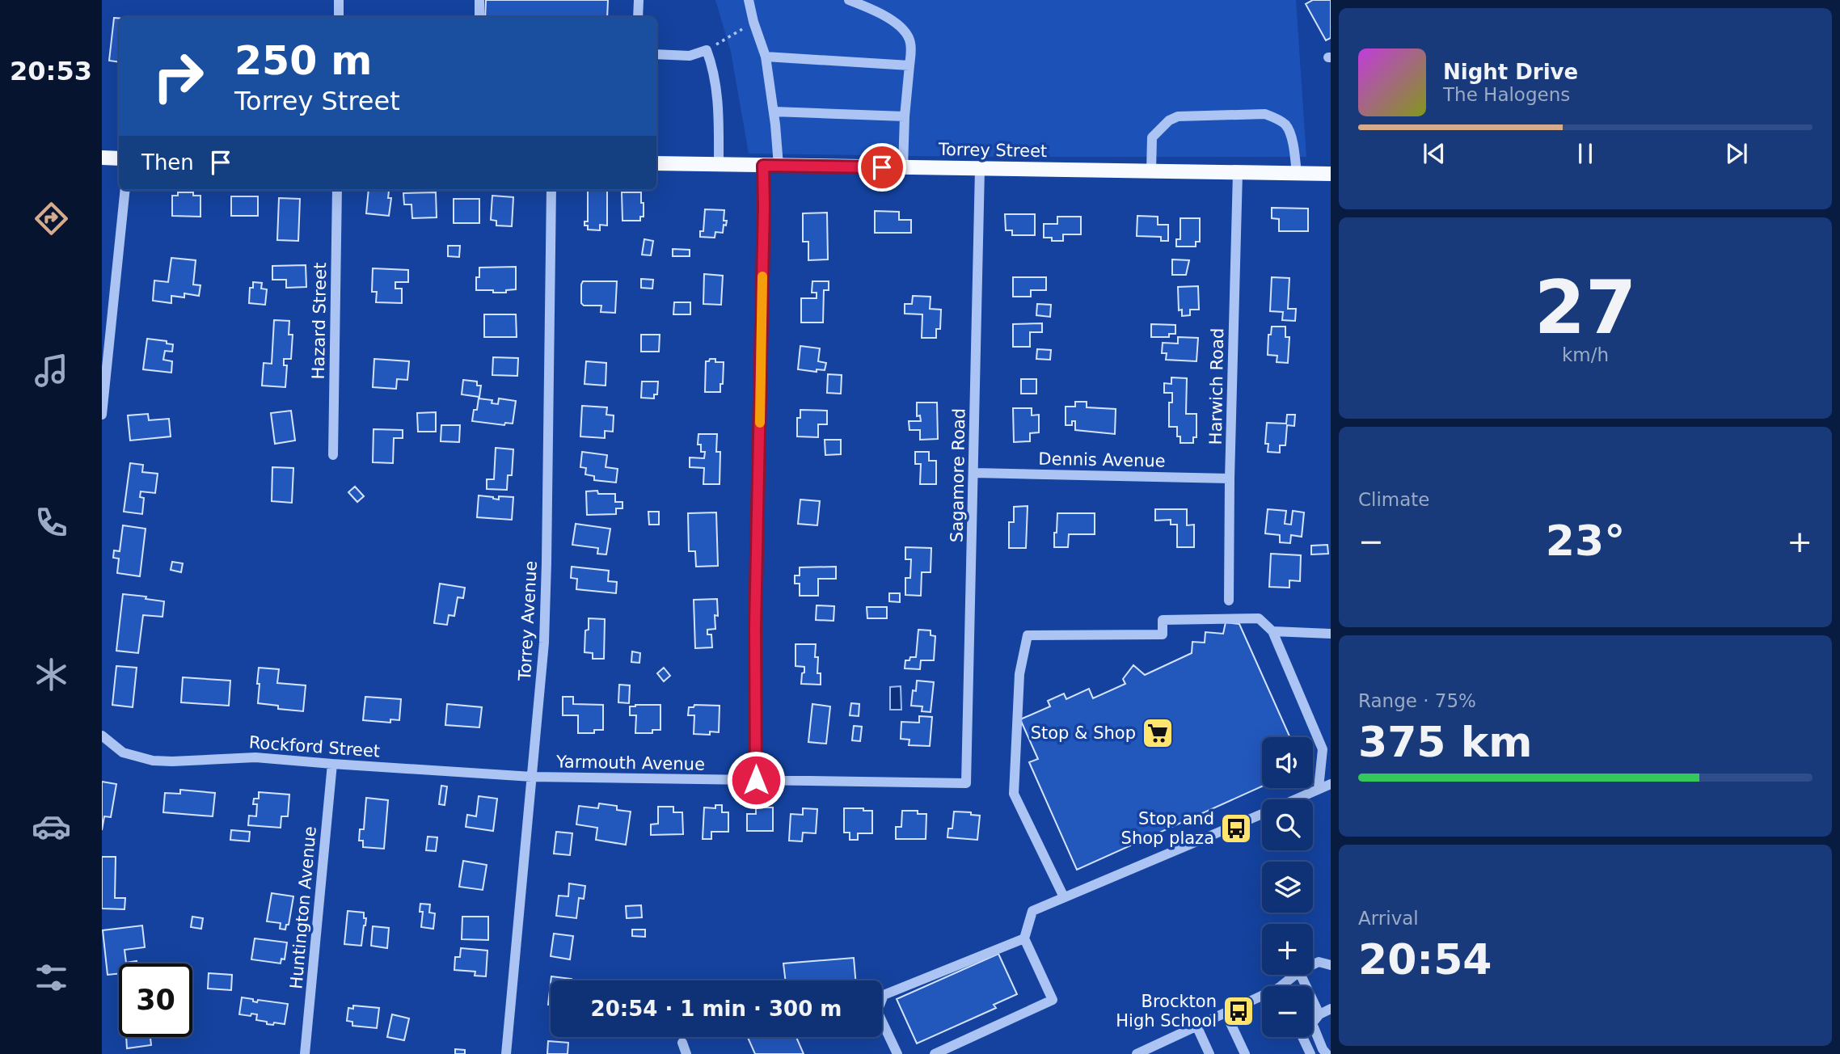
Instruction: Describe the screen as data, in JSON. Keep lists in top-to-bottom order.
{
  "streets": {
    "main road": ["Torrey Street"],
    "street": [
      "Hazard Street",
      "Harwich Road",
      "Dennis Avenue",
      "Sagamore Road",
      "Torrey Avenue",
      "Rockford Street",
      "Yarmouth Avenue",
      "Huntington Avenue"
    ]
  },
  "crossings": [
    ["Torrey Street", "Harwich Road"],
    ["Torrey Street", "Sagamore Road"],
    ["Harwich Road", "Dennis Avenue"],
    ["Dennis Avenue", "Sagamore Road"],
    ["Sagamore Road", "Yarmouth Avenue"],
    ["Torrey Avenue", "Rockford Street"],
    ["Torrey Avenue", "Yarmouth Avenue"],
    ["Rockford Street", "Yarmouth Avenue"],
    ["Rockford Street", "Huntington Avenue"]
  ],
  "places": {
    "supermarket": ["Stop & Shop"],
    "bus stop": ["Stop and Shop plaza", "Brockton High School"]
  },
  "page": {
    "tabs": "20:53",
    "turn": ["250 m", "Torrey Street"],
    "song": ["Night Drive", "The Halogens"],
    "then": "Then",
    "tile": [
      ["27", "km/h"],
      "Climate",
      ["Range · 75%", "375 km"],
      ["Arrival", "20:54"]
    ],
    "heat": ["−", "23°", "+"],
    "map_buttons": ["+", "−"],
    "limit": "30",
    "trip": "20:54 · 1 min · 300 m"
  }
}
